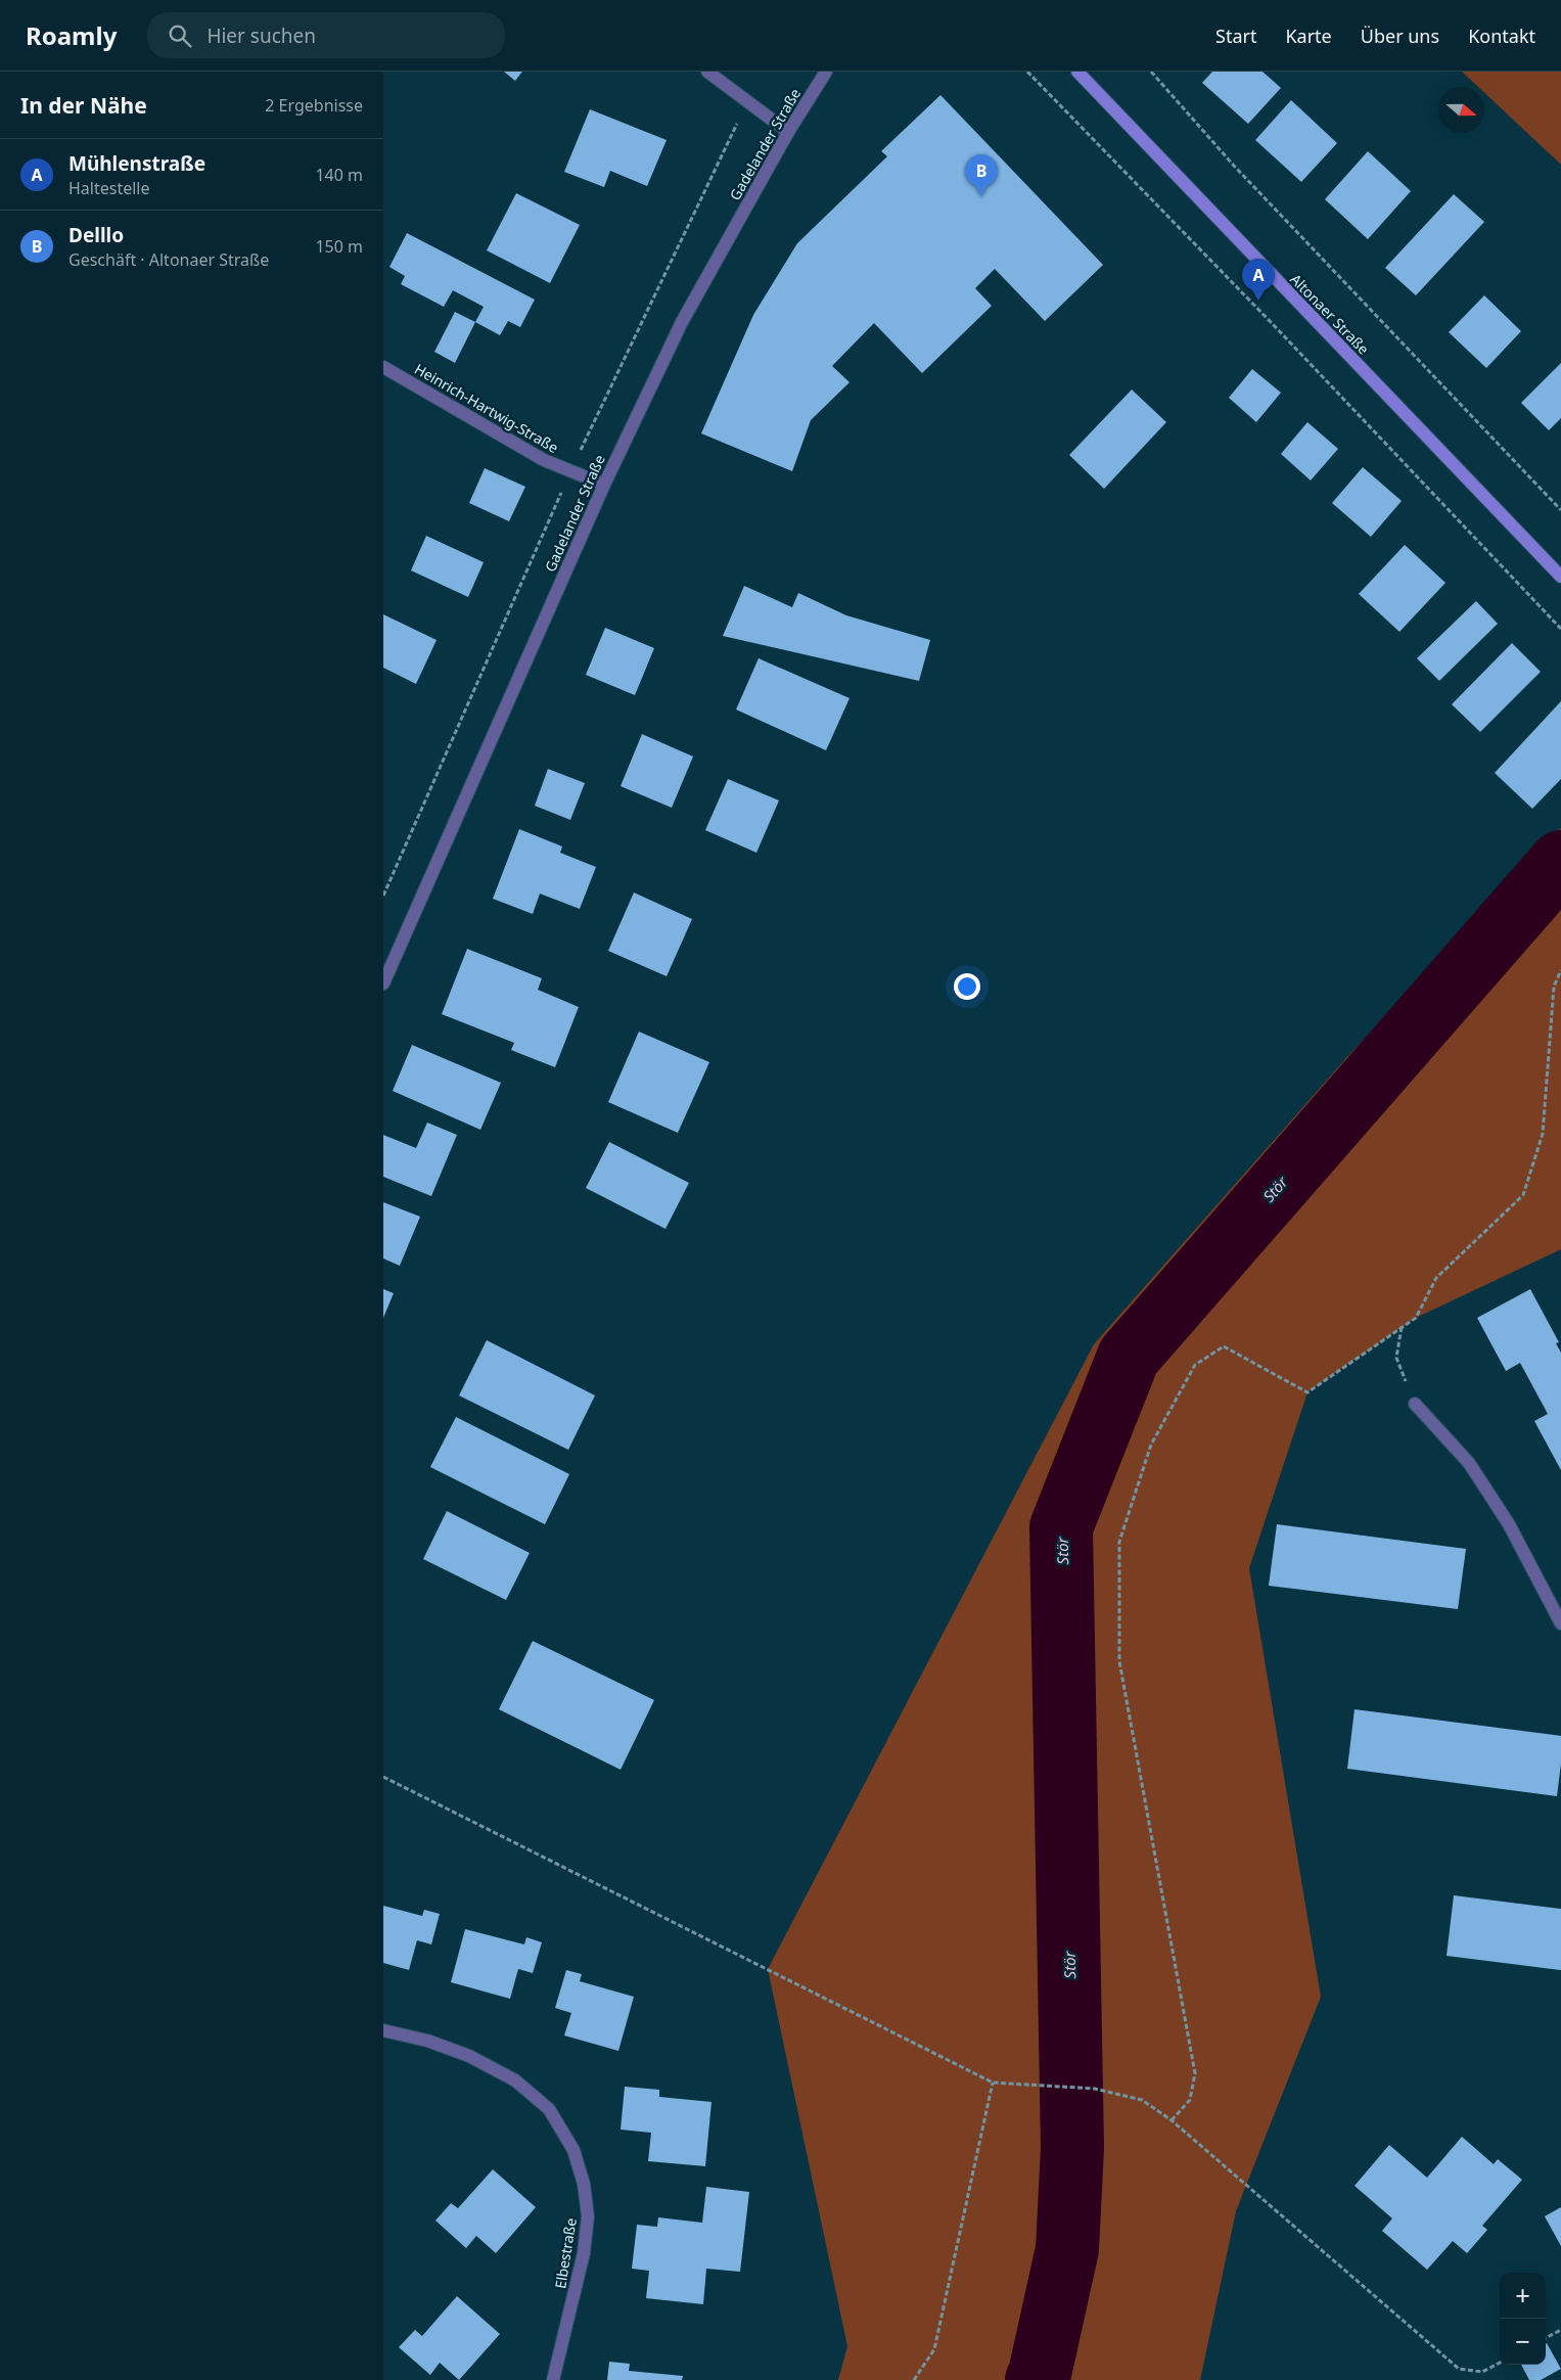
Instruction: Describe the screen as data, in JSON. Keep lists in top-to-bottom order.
{
  "streets": {
    "main road": ["Altonaer Straße"],
    "street": ["Gadelander Straße", "Heinrich-Hartwig-Straße", "Elbestraße"]
  },
  "crossings": [
    ["Gadelander Straße", "Heinrich-Hartwig-Straße"]
  ],
  "water": ["Stör"],
  "north": "right",
  "page": {
    "header": "Roamly",
    "search": "Hier suchen",
    "nav": [
      "Start",
      "Karte",
      "Über uns",
      "Kontakt"
    ],
    "heading": ["In der Nähe", "2 Ergebnisse"],
    "list": [
      {
        "mark": "A",
        "name": "Mühlenstraße",
        "note": "Haltestelle",
        "value": "140 m"
      },
      {
        "mark": "B",
        "name": "Delllo",
        "note": "Geschäft · Altonaer Straße",
        "value": "150 m"
      }
    ],
    "pins": ["B", "A"],
    "map_buttons": ["+", "−"]
  }
}
